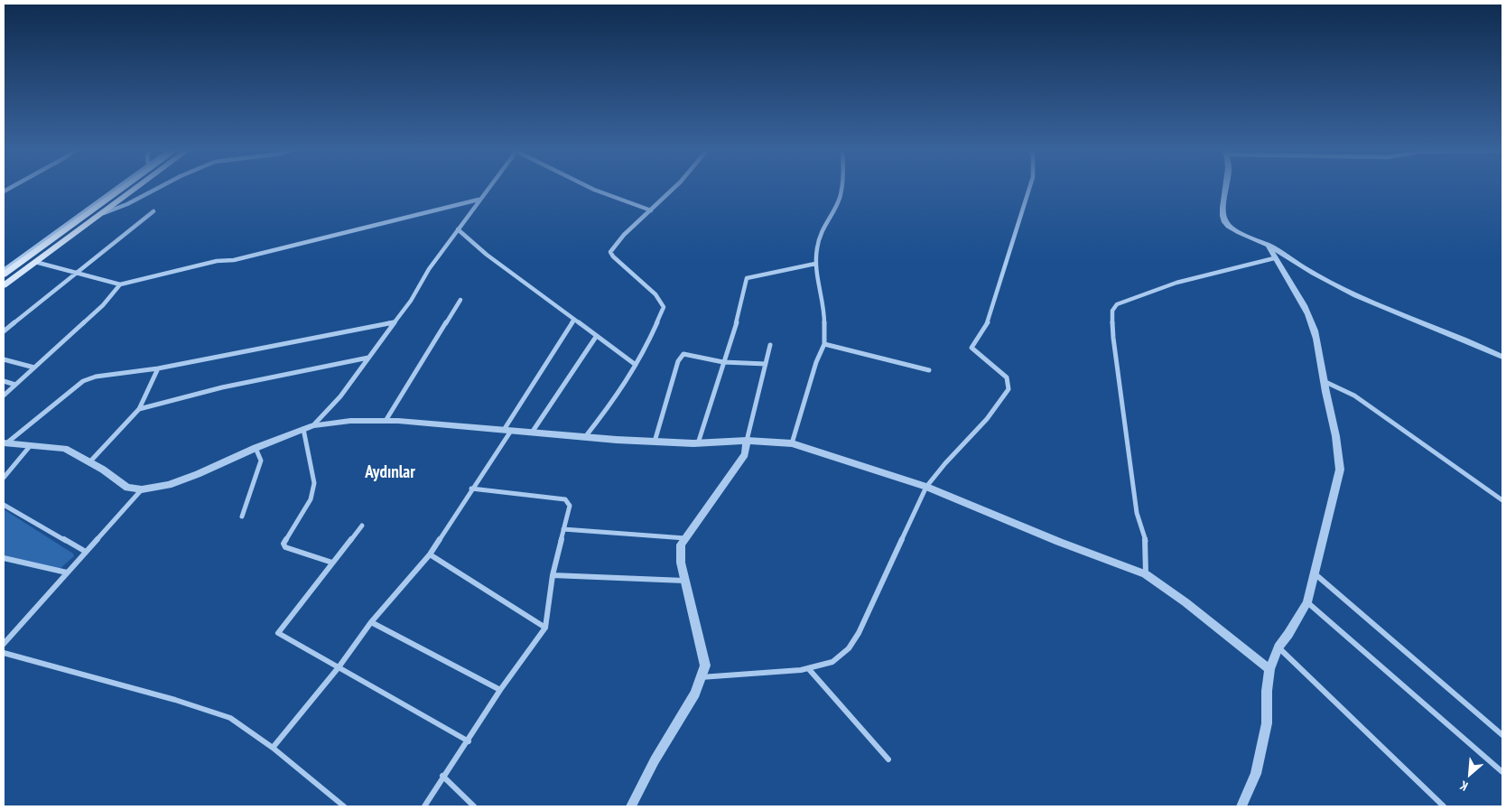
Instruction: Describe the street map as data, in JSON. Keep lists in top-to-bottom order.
{
  "districts": ["Aydınlar"],
  "north": "bottom left"
}
